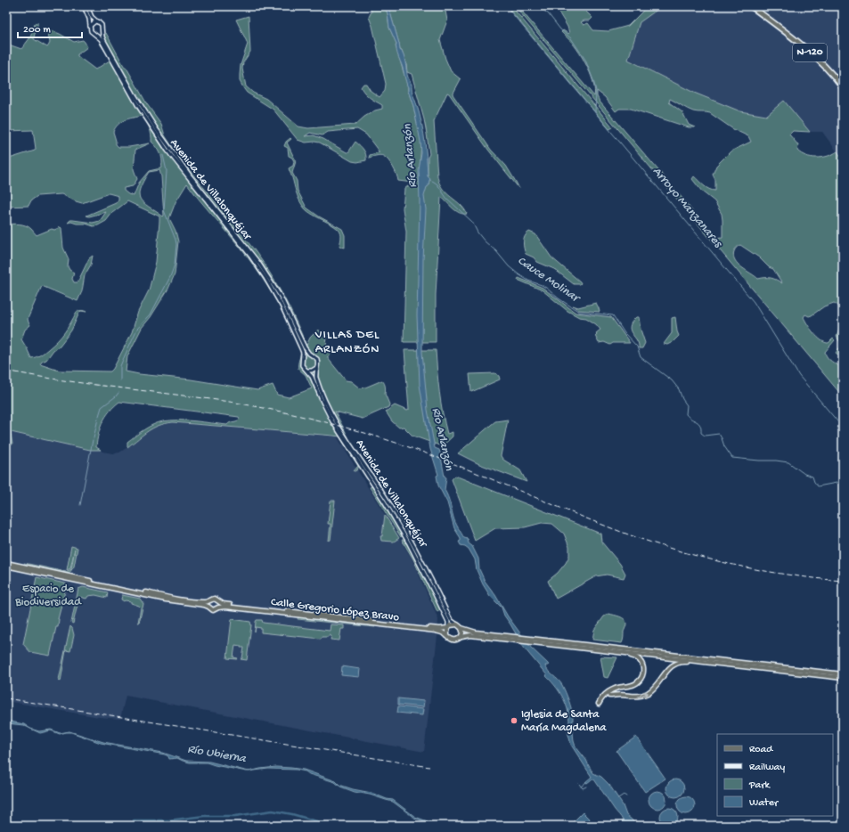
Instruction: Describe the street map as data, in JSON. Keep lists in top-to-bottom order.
{
  "streets": {
    "highway": ["N-120"],
    "main road": ["Calle Gregorio López Bravo"],
    "street": ["Avenida de Villalonquéjar"]
  },
  "crossings": [
    ["Avenida de Villalonquéjar", "Calle Gregorio López Bravo"]
  ],
  "districts": ["VILLAS DEL ARLANZÓN"],
  "water": [
    "Río Arlanzón",
    "Arroyo Manzanares",
    "Cauce Molinar",
    "Río Ubierna"
  ],
  "parks": ["Espacio de Biodiversidad"],
  "places": ["Iglesia de Santa María Magdalena"],
  "legend": [
    "Road",
    "Railway",
    "Park",
    "Water"
  ],
  "scale_bar": "200 m"
}
